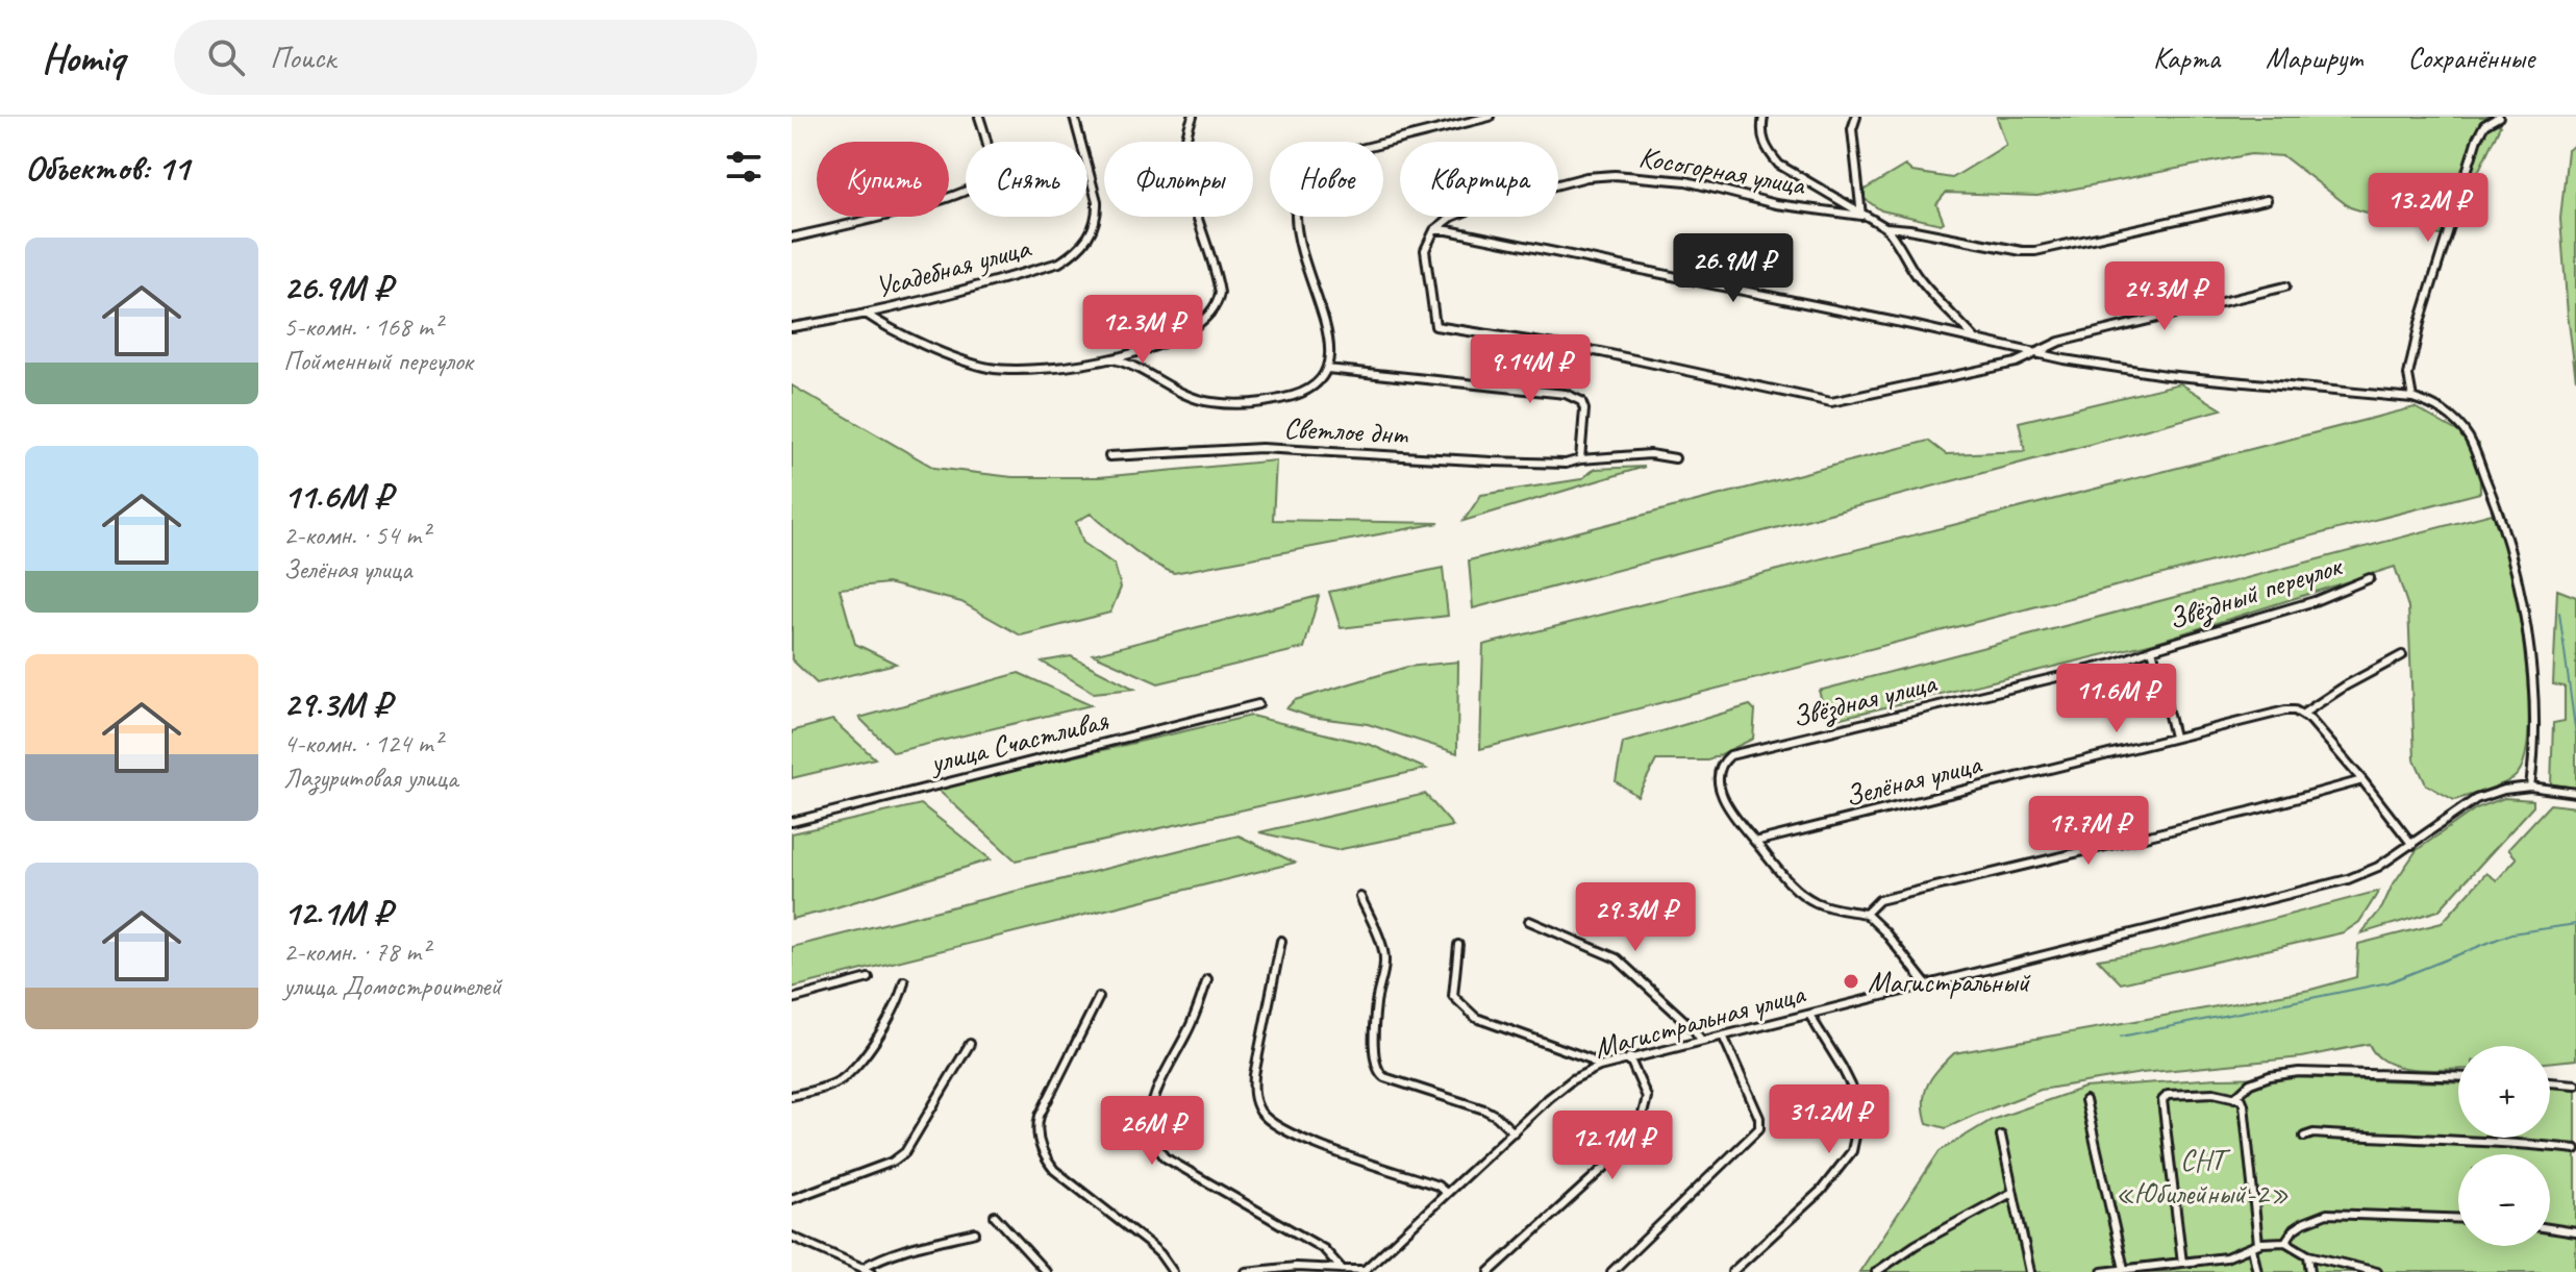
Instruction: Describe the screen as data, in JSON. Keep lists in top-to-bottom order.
{
  "streets": {
    "street": [
      "Косогорная улица",
      "Усадебная улица",
      "Светлое днт",
      "Звёздный переулок",
      "Звёздная улица",
      "улица Счастливая",
      "Зелёная улица",
      "Магистральная улица"
    ]
  },
  "crossings": [
    ["Звёздный переулок", "Звёздная улица"],
    ["Звёздная улица", "Зелёная улица"]
  ],
  "parks": ["СНТ «Юбилейный-2»"],
  "places": ["Магистральный"],
  "page": {
    "header": "Homiq",
    "search": "Поиск",
    "nav": ["Карта", "Маршрут", "Сохранённые"],
    "heading": "Объектов: 11",
    "chip": [
      "Купить",
      "Снять",
      "Фильтры",
      "Новое",
      "Квартира"
    ],
    "price": [
      "13.2M ₽",
      "26.9M ₽",
      "24.3M ₽",
      "12.3M ₽",
      "9.14M ₽",
      "11.6M ₽",
      "17.7M ₽",
      "29.3M ₽",
      "31.2M ₽",
      "26M ₽",
      "12.1M ₽"
    ],
    "list": [
      {
        "name": "26.9M ₽",
        "note": "5-комн. · 168 m² · Пойменный переулок"
      },
      {
        "name": "11.6M ₽",
        "note": "2-комн. · 54 m² · Зелёная улица"
      },
      {
        "name": "29.3M ₽",
        "note": "4-комн. · 124 m² · Лазуритовая улица"
      },
      {
        "name": "12.1M ₽",
        "note": "2-комн. · 78 m² · улица Домостроителей"
      }
    ],
    "map_buttons": ["+", "−"]
  }
}
